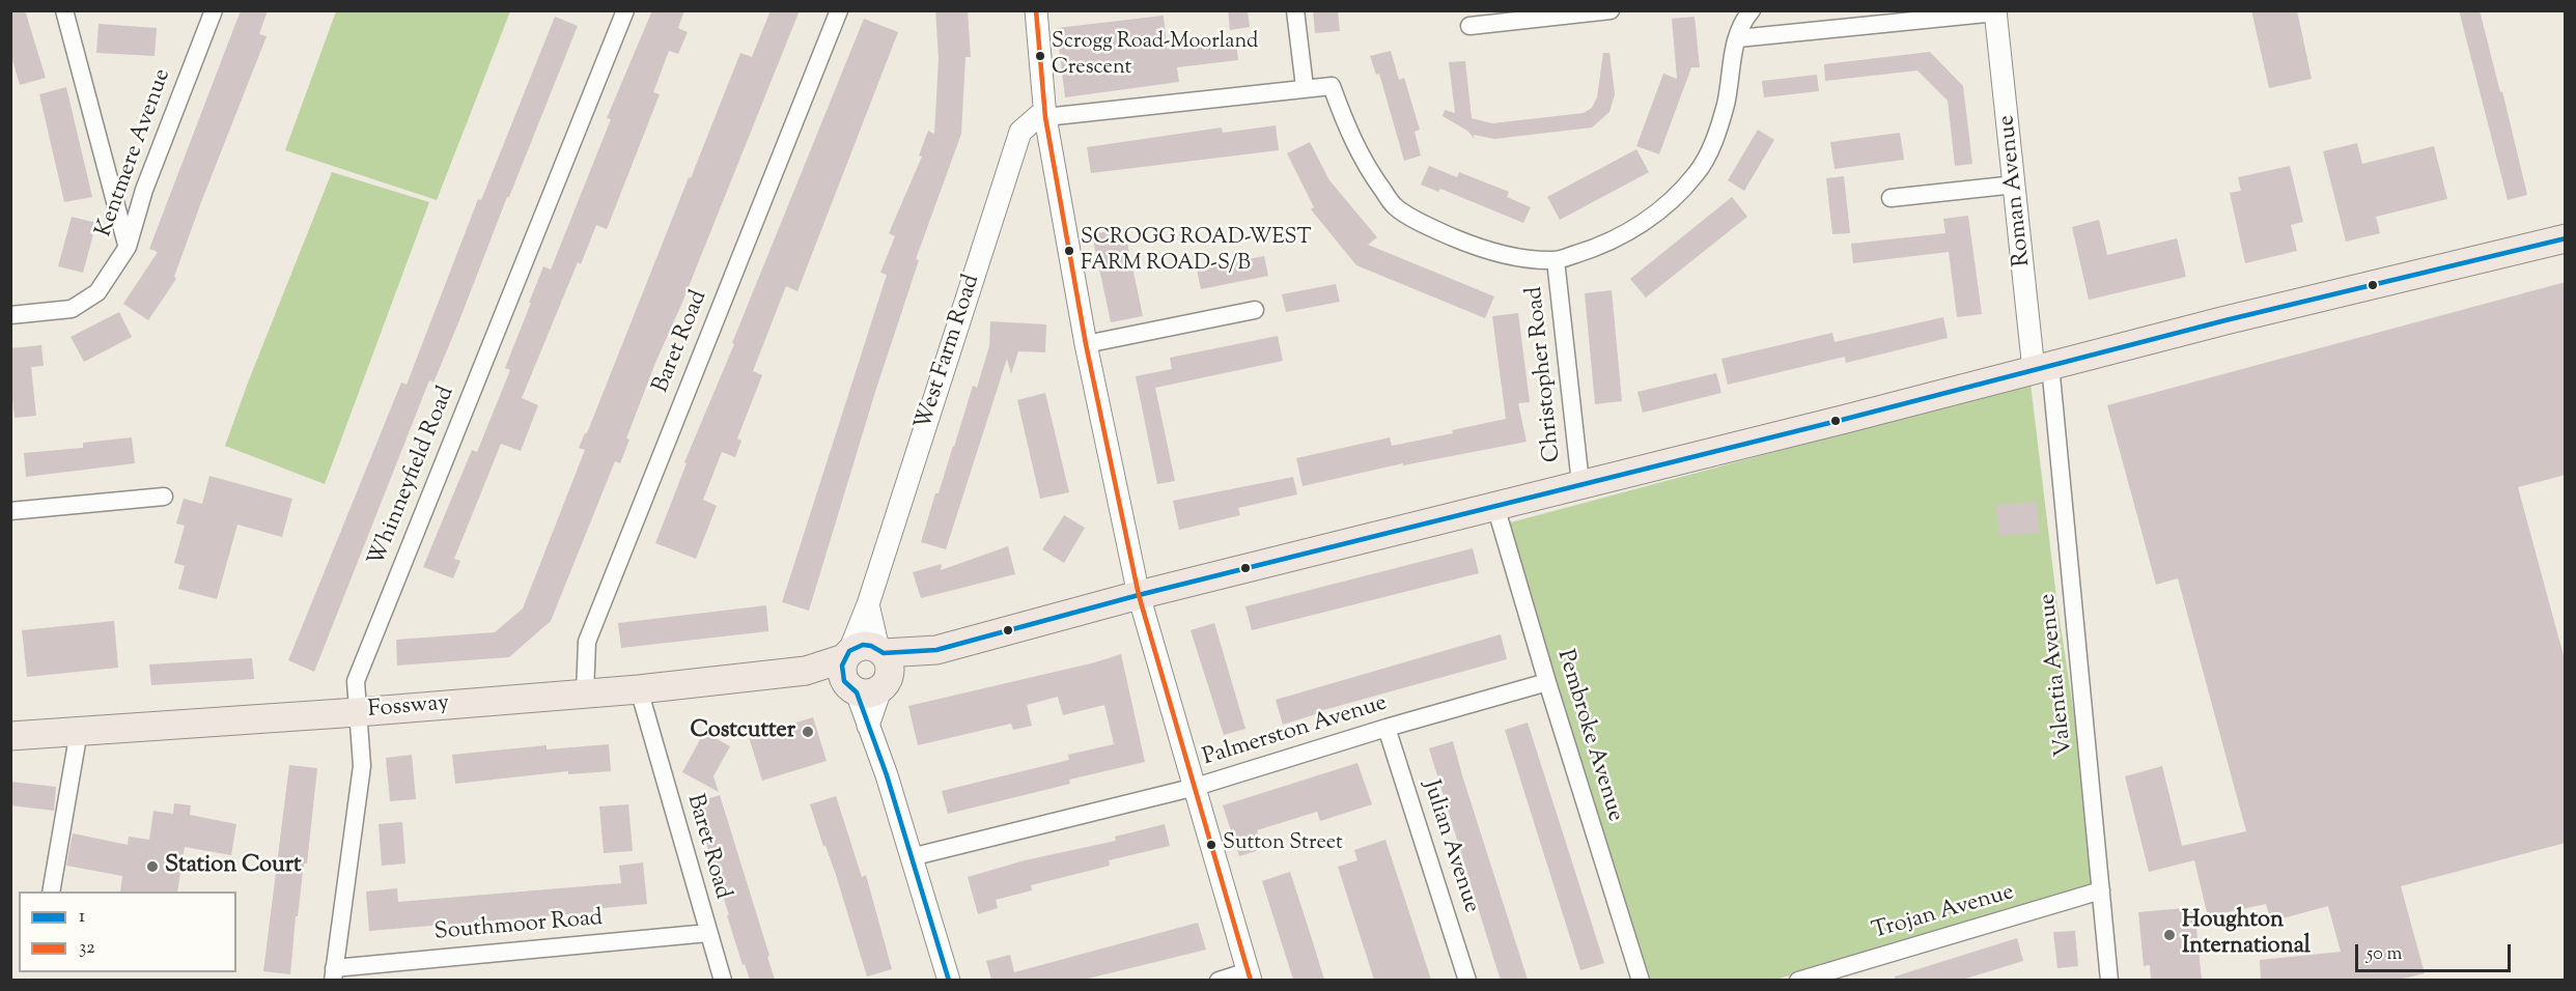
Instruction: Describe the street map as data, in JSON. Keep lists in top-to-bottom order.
{
  "streets": {
    "main road": ["Fossway"],
    "street": [
      "Kentmere Avenue",
      "Roman Avenue",
      "Baret Road",
      "West Farm Road",
      "Christopher Road",
      "Whinneyfield Road",
      "Valentia Avenue",
      "Palmerston Avenue",
      "Pembroke Avenue",
      "Julian Avenue",
      "Trojan Avenue",
      "Southmoor Road"
    ]
  },
  "crossings": [
    ["Roman Avenue", "Valentia Avenue"],
    ["Roman Avenue", "Fossway"],
    ["Baret Road", "Fossway"],
    ["Baret Road", "Southmoor Road"],
    ["West Farm Road", "Fossway"],
    ["West Farm Road", "Palmerston Avenue"],
    ["Christopher Road", "Fossway"],
    ["Whinneyfield Road", "Fossway"],
    ["Whinneyfield Road", "Southmoor Road"],
    ["Valentia Avenue", "Fossway"],
    ["Valentia Avenue", "Trojan Avenue"],
    ["Fossway", "Pembroke Avenue"],
    ["Palmerston Avenue", "Pembroke Avenue"],
    ["Palmerston Avenue", "Julian Avenue"]
  ],
  "places": [
    "Scrogg Road-Moorland Crescent",
    "SCROGG ROAD-WEST FARM ROAD-S/B",
    "Costcutter",
    "Sutton Street",
    "Station Court",
    "Houghton International"
  ],
  "lines": ["transit line 32", "transit line 1"],
  "legend": ["1", "32"],
  "scale_bar": "50 m"
}
